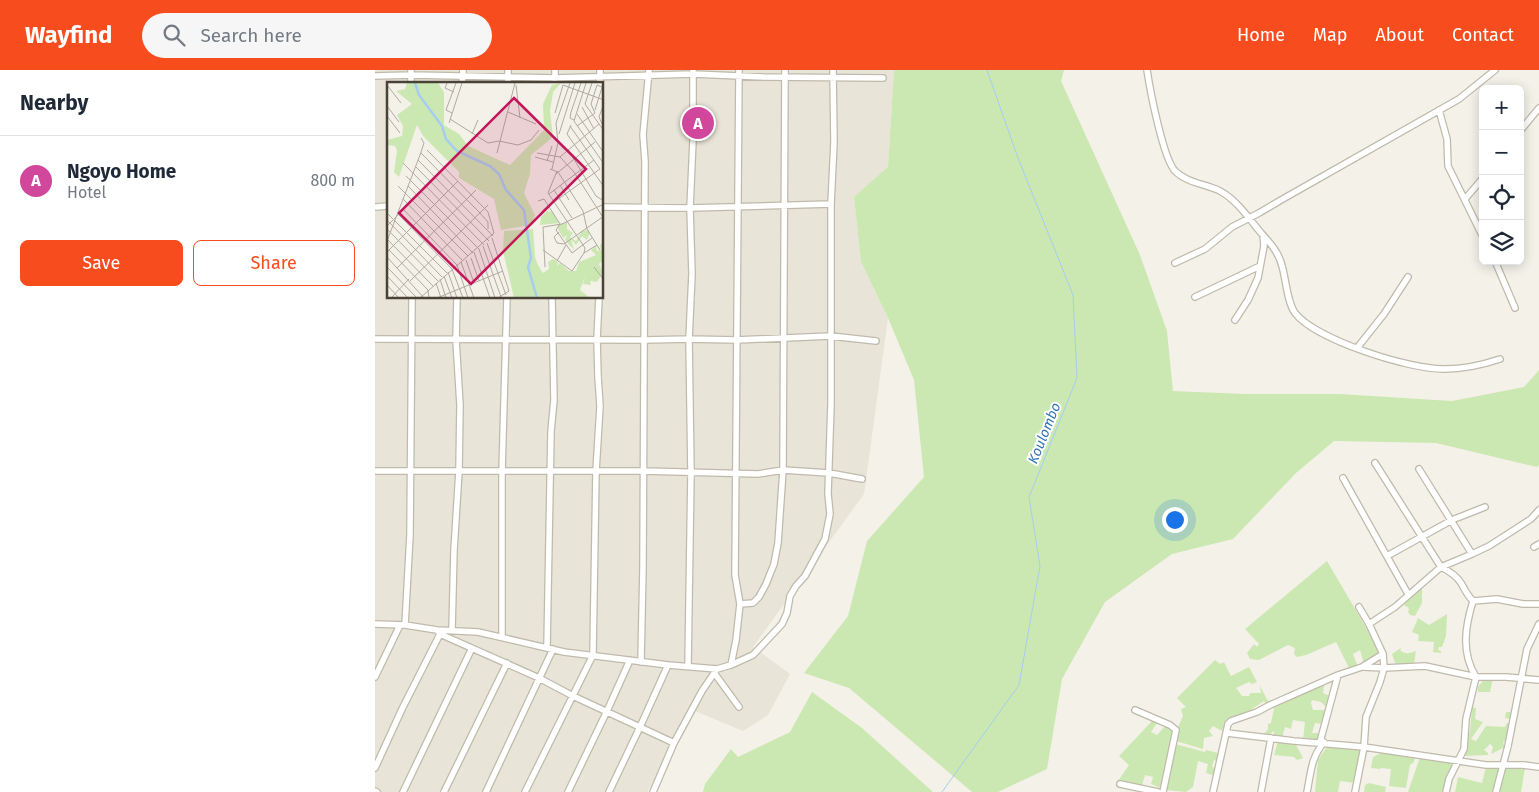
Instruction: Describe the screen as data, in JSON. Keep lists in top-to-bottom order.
{
  "water": ["Koulombo"],
  "page": {
    "header": "Wayfind",
    "search": "Search here",
    "nav": [
      "Home",
      "Map",
      "About",
      "Contact"
    ],
    "heading": "Nearby",
    "map_buttons": ["+", "−"],
    "pins": "A",
    "list": [
      {
        "mark": "A",
        "name": "Ngoyo Home",
        "note": "Hotel",
        "value": "800 m"
      }
    ],
    "buttons": ["Save", "Share"]
  }
}
